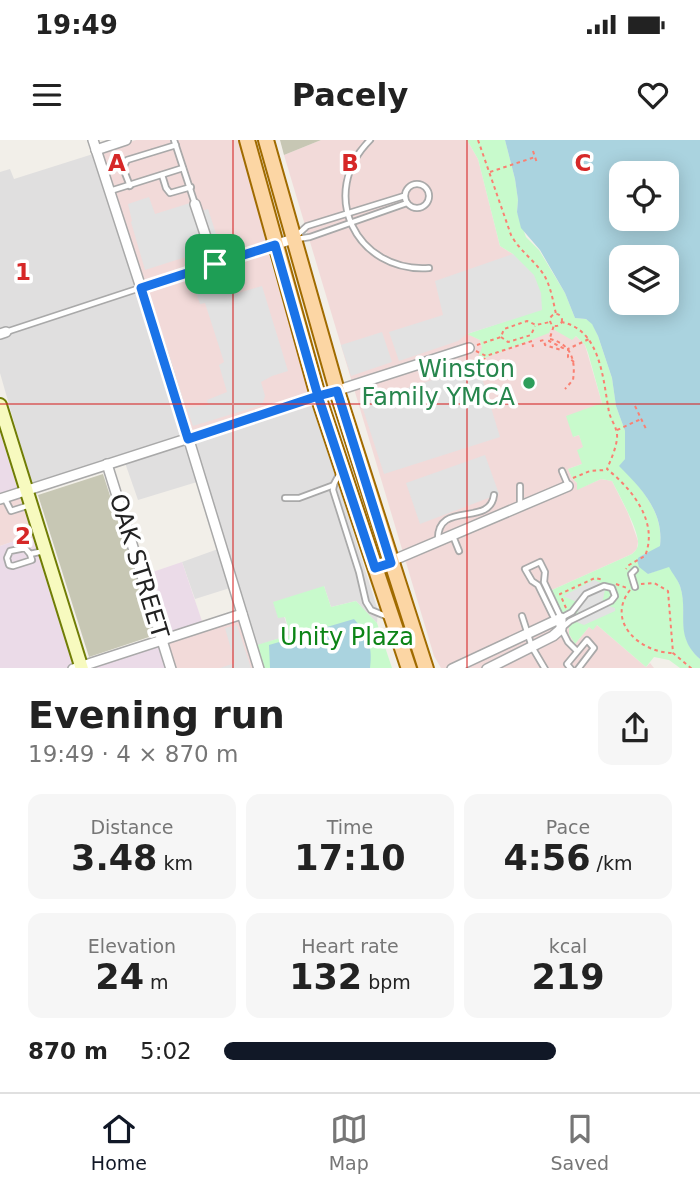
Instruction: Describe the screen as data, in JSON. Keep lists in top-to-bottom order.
{
  "streets": {
    "street": ["OAK STREET"]
  },
  "parks": ["Unity Plaza"],
  "places": ["Winston Family YMCA"],
  "page": {
    "status": "19:49",
    "header": "Pacely",
    "heading": ["Evening run", "19:49 · 4 × 870 m"],
    "stats": [
      ["Distance", "3.48 km"],
      ["Time", "17:10"],
      ["Pace", "4:56 /km"],
      ["Elevation", "24 m"],
      ["Heart rate", "132 bpm"],
      ["kcal", "219"]
    ],
    "list": [
      {
        "name": "870 m",
        "note": "5:02"
      }
    ],
    "tabs": ["Home", "Map", "Saved"]
  },
  "grid": {
    "columns": ["A", "B", "C"],
    "rows": ["1", "2"]
  }
}
